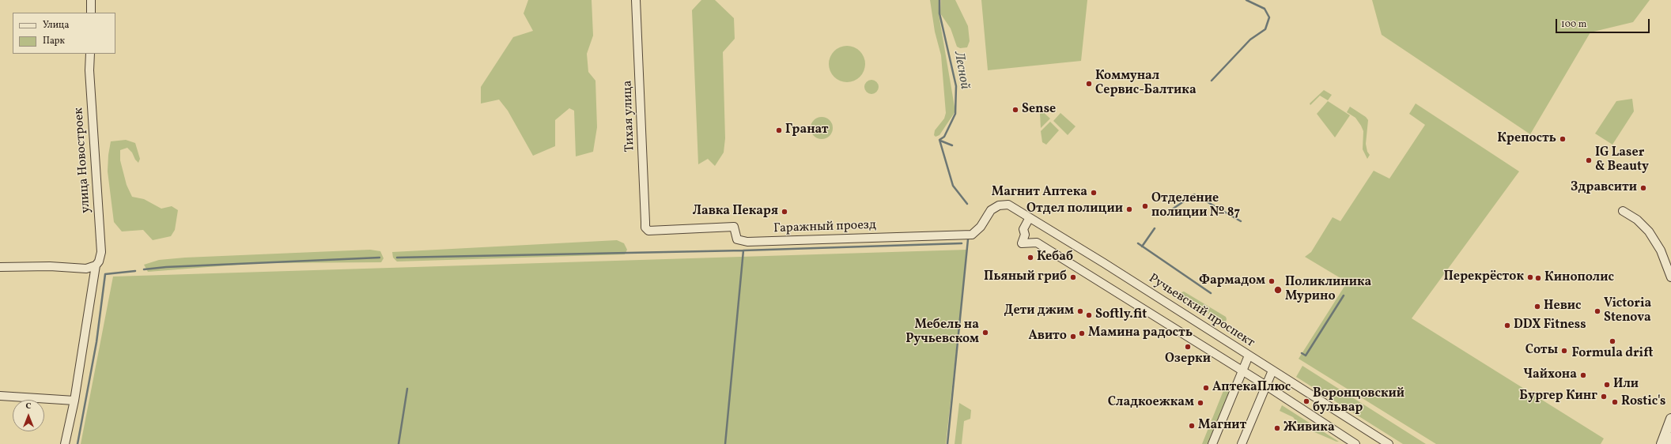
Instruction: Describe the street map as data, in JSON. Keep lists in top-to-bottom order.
{
  "streets": {
    "street": [
      "Тихая улица",
      "улица Новостроек",
      "Гаражный проезд",
      "Ручьевский проспект"
    ]
  },
  "crossings": [
    ["Тихая улица", "Гаражный проезд"],
    ["Гаражный проезд", "Ручьевский проспект"]
  ],
  "water": ["Лесной"],
  "places": [
    "Коммунал Сервис-Балтика",
    "Sense",
    "Гранат",
    "Крепость",
    "IG Laser & Beauty",
    "Здравсити",
    "Магнит Аптека",
    "Отделение полиции № 87",
    "Отдел полиции",
    "Лавка Пекаря",
    "Кебаб",
    "Пьяный гриб",
    "Перекрёсток",
    "Кинополис",
    "Фармадом",
    "Поликлиника Мурино",
    "Невис",
    "Дети джим",
    "Victoria Stenova",
    "Softly.fit",
    "DDX Fitness",
    "Мебель на Ручьевском",
    "Мамина радость",
    "Авито",
    "Formula drift",
    "Озерки",
    "Соты",
    "Чайхона",
    "Или",
    "АптекаПлюс",
    "Бургер Кинг",
    "Воронцовский бульвар",
    "Rostic's",
    "Сладкоежкам",
    "Магнит",
    "Живика"
  ],
  "legend": ["Улица", "Парк"],
  "scale_bar": "100 m",
  "north": "top"
}
